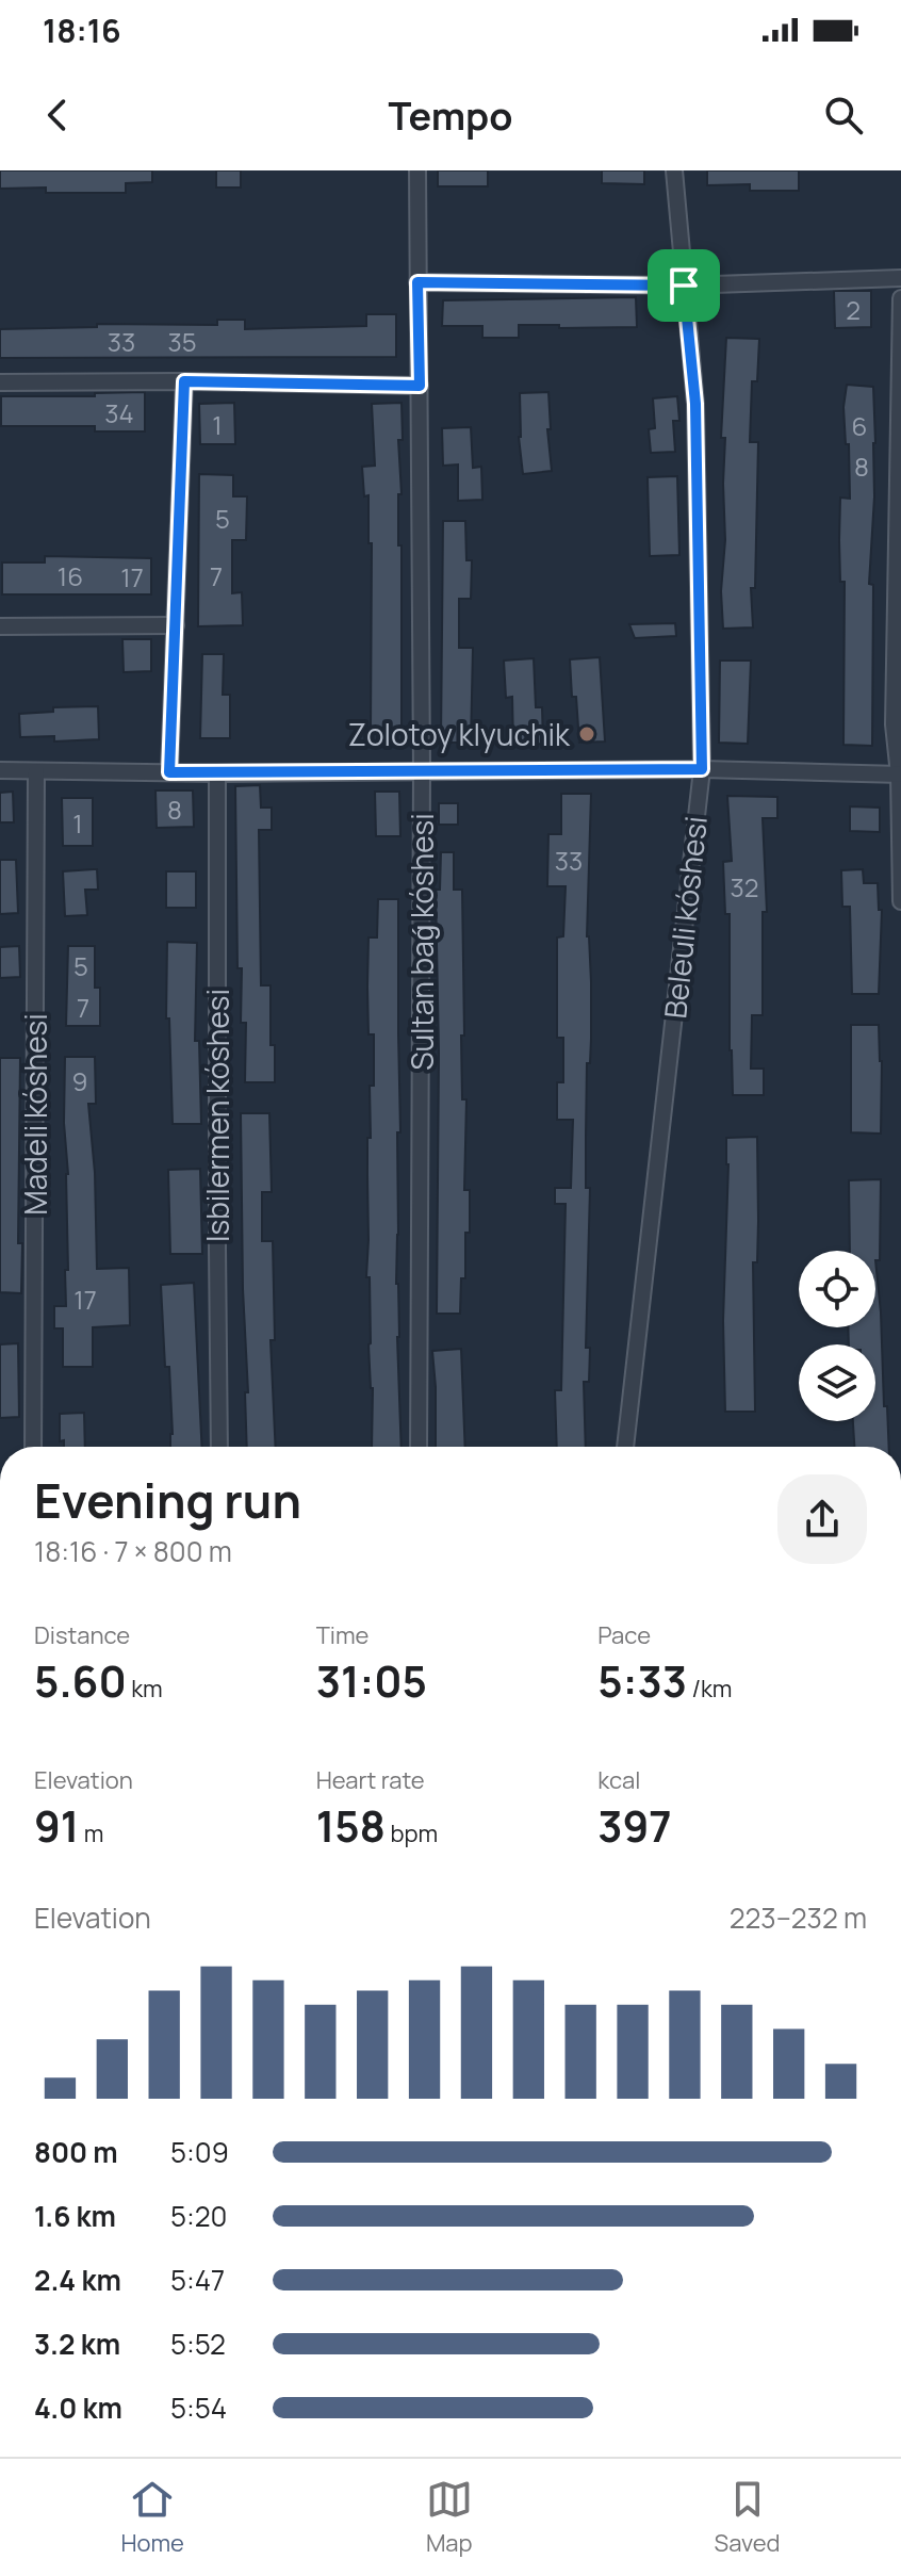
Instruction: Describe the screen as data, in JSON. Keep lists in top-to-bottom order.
{
  "streets": {
    "street": [
      "Beleuli kóshesi",
      "Sultan baǵ kóshesi",
      "Madeli kóshesi",
      "Isbilermen kóshesi"
    ]
  },
  "places": ["Zolotoy klyuchik"],
  "house_numbers": [
    "2",
    "33",
    "35",
    "34",
    "1",
    "6",
    "8",
    "5",
    "16",
    "7",
    "17",
    "8",
    "1",
    "33",
    "32",
    "5",
    "7",
    "9",
    "17"
  ],
  "page": {
    "status": "18:16",
    "header": "Tempo",
    "heading": ["Evening run", "18:16 · 7 × 800 m"],
    "stats": [
      ["Distance", "5.60 km"],
      ["Time", "31:05"],
      ["Pace", "5:33 /km"],
      ["Elevation", "91 m"],
      ["Heart rate", "158 bpm"],
      ["kcal", "397"]
    ],
    "chart": ["Elevation", "223–232 m"],
    "list": [
      {
        "name": "800 m",
        "note": "5:09"
      },
      {
        "name": "1.6 km",
        "note": "5:20"
      },
      {
        "name": "2.4 km",
        "note": "5:47"
      },
      {
        "name": "3.2 km",
        "note": "5:52"
      },
      {
        "name": "4.0 km",
        "note": "5:54"
      }
    ],
    "tabs": ["Home", "Map", "Saved"]
  }
}
